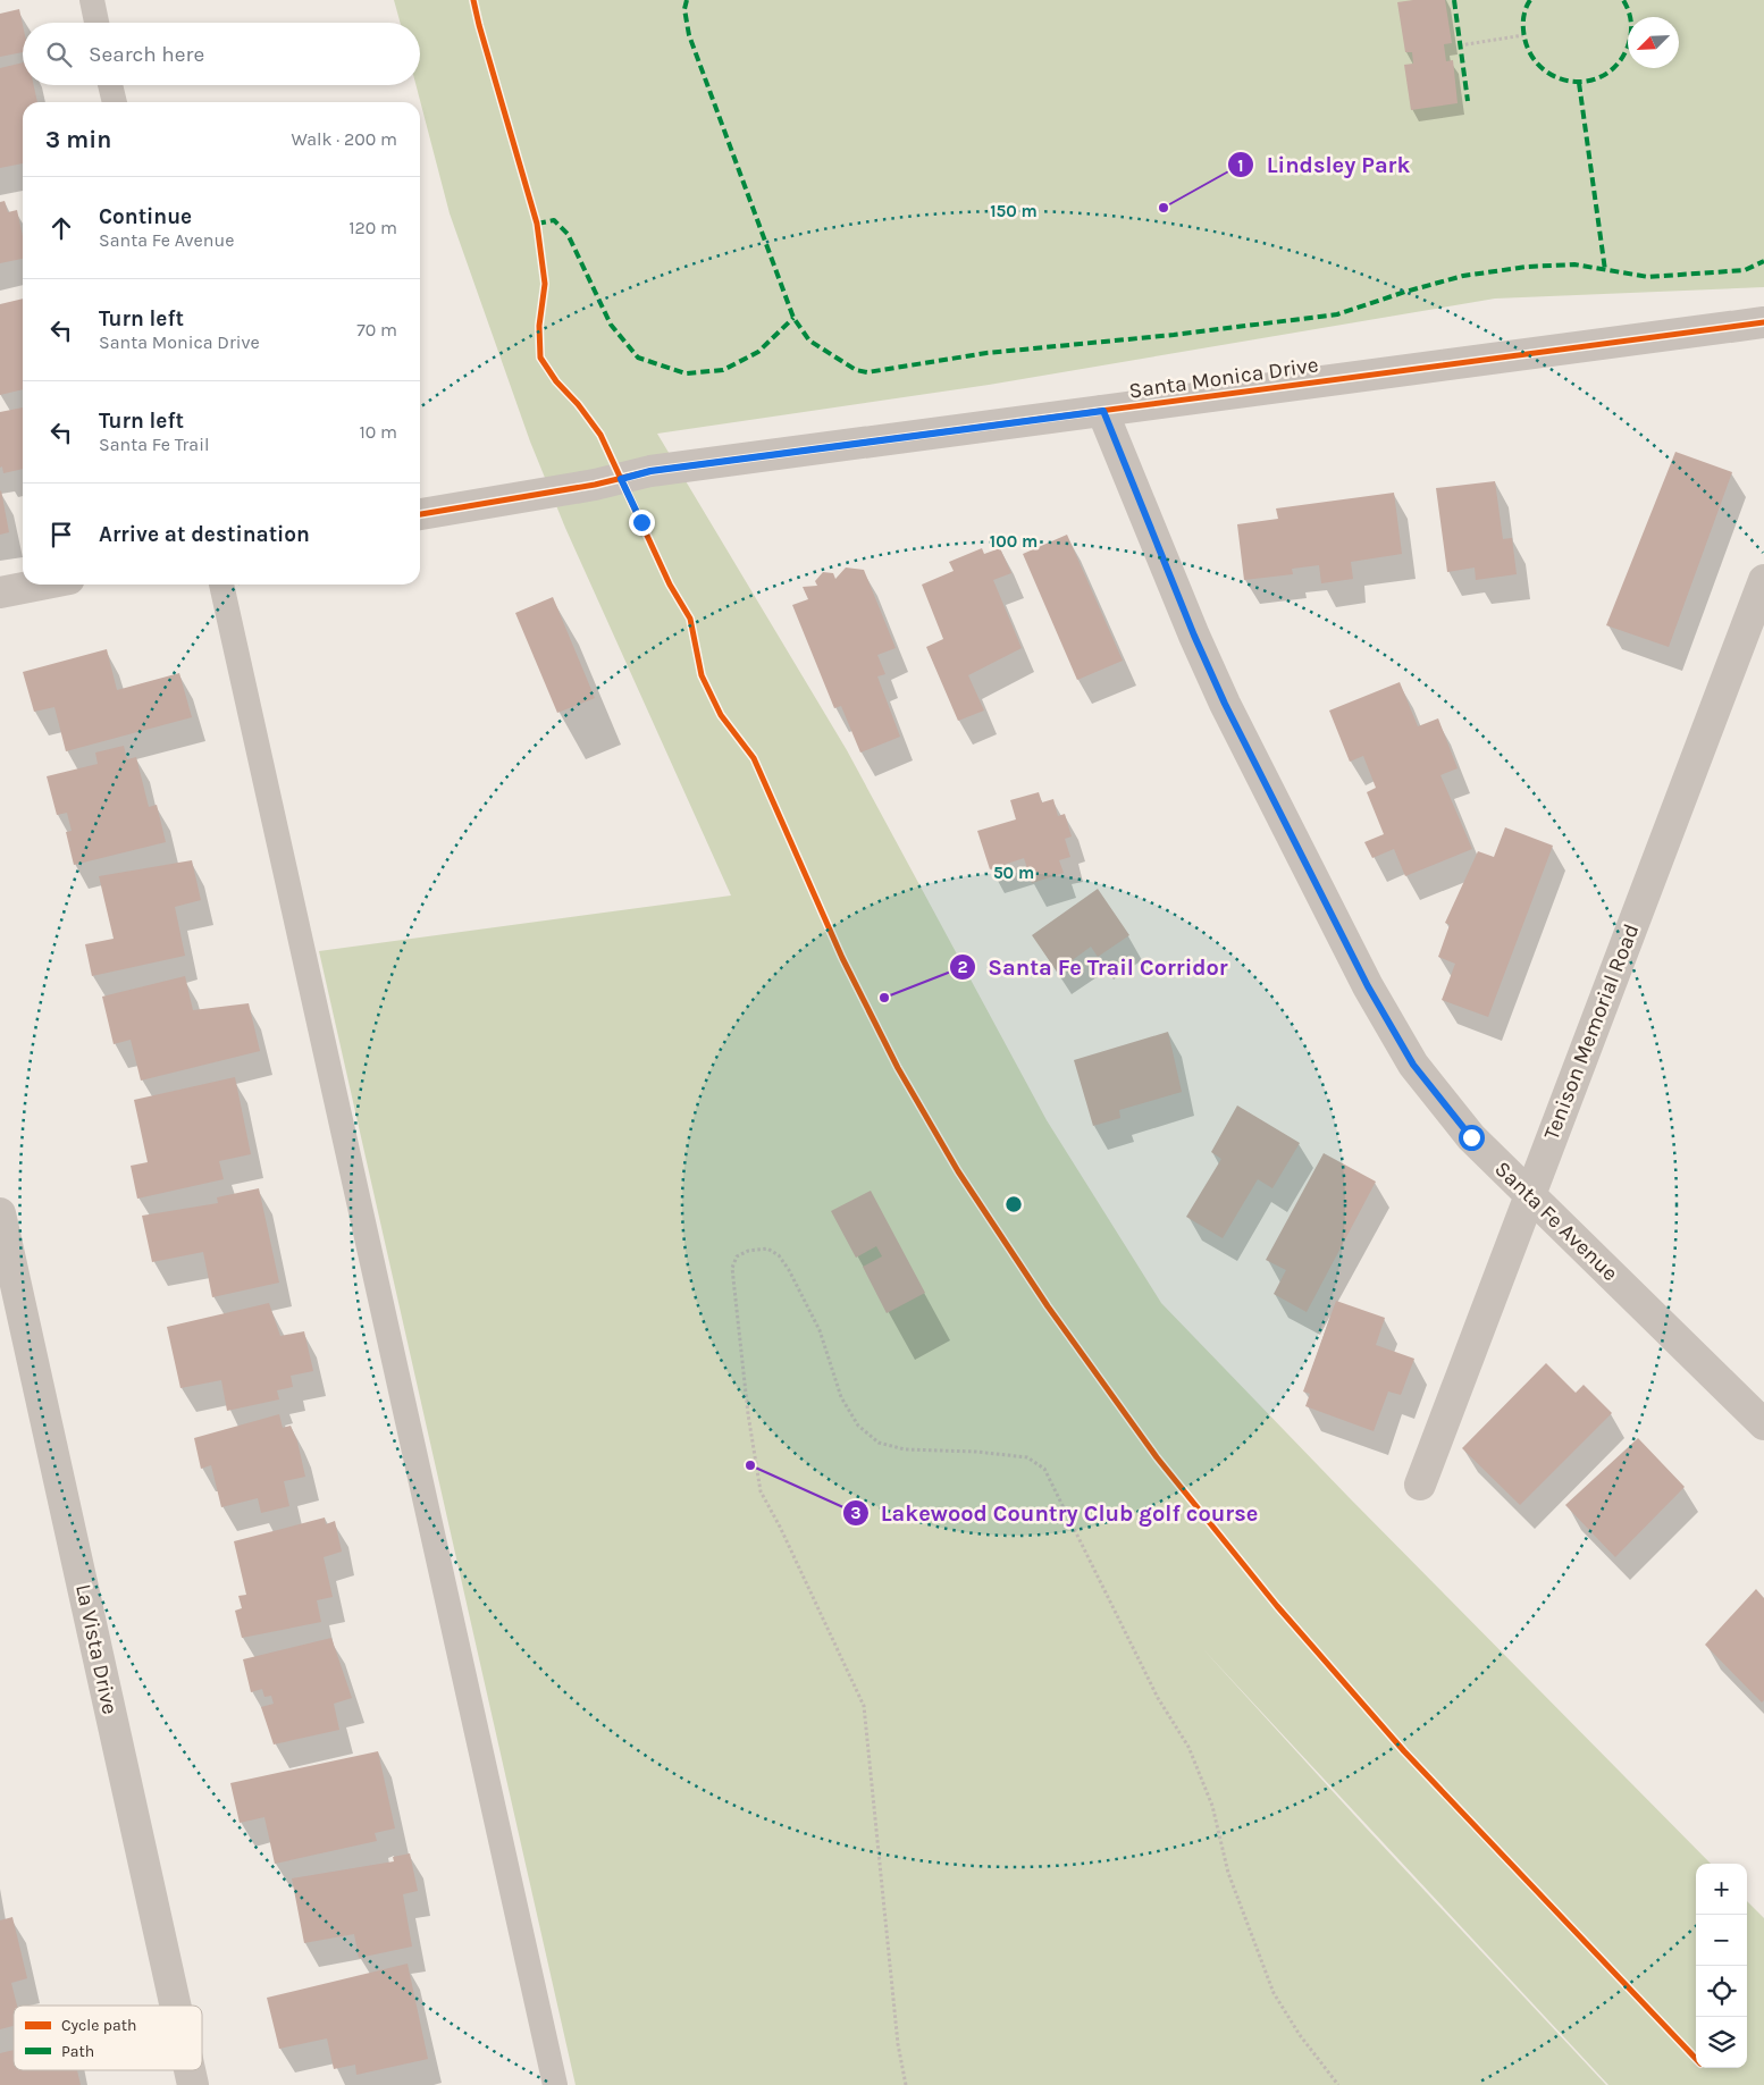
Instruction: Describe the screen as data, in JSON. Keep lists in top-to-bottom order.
{
  "streets": {
    "street": [
      "Santa Monica Drive",
      "Tenison Memorial Road",
      "Santa Fe Avenue",
      "La Vista Drive"
    ]
  },
  "crossings": [
    ["Santa Monica Drive", "Santa Fe Avenue"],
    ["Tenison Memorial Road", "Santa Fe Avenue"]
  ],
  "places": ["Lindsley Park", "Santa Fe Trail Corridor", "Lakewood Country Club golf course"],
  "legend": ["Cycle path", "Path"],
  "north": "bottom left",
  "page": {
    "search": "Search here",
    "heading": ["3 min", "Walk · 200 m"],
    "list": [
      ["Continue", "Santa Fe Avenue", "120 m"],
      ["Turn left", "Santa Monica Drive", "70 m"],
      ["Turn left", "Santa Fe Trail", "10 m"],
      "Arrive at destination"
    ],
    "map_buttons": ["+", "−"]
  },
  "rings": ["150 m", "100 m", "50 m"]
}
